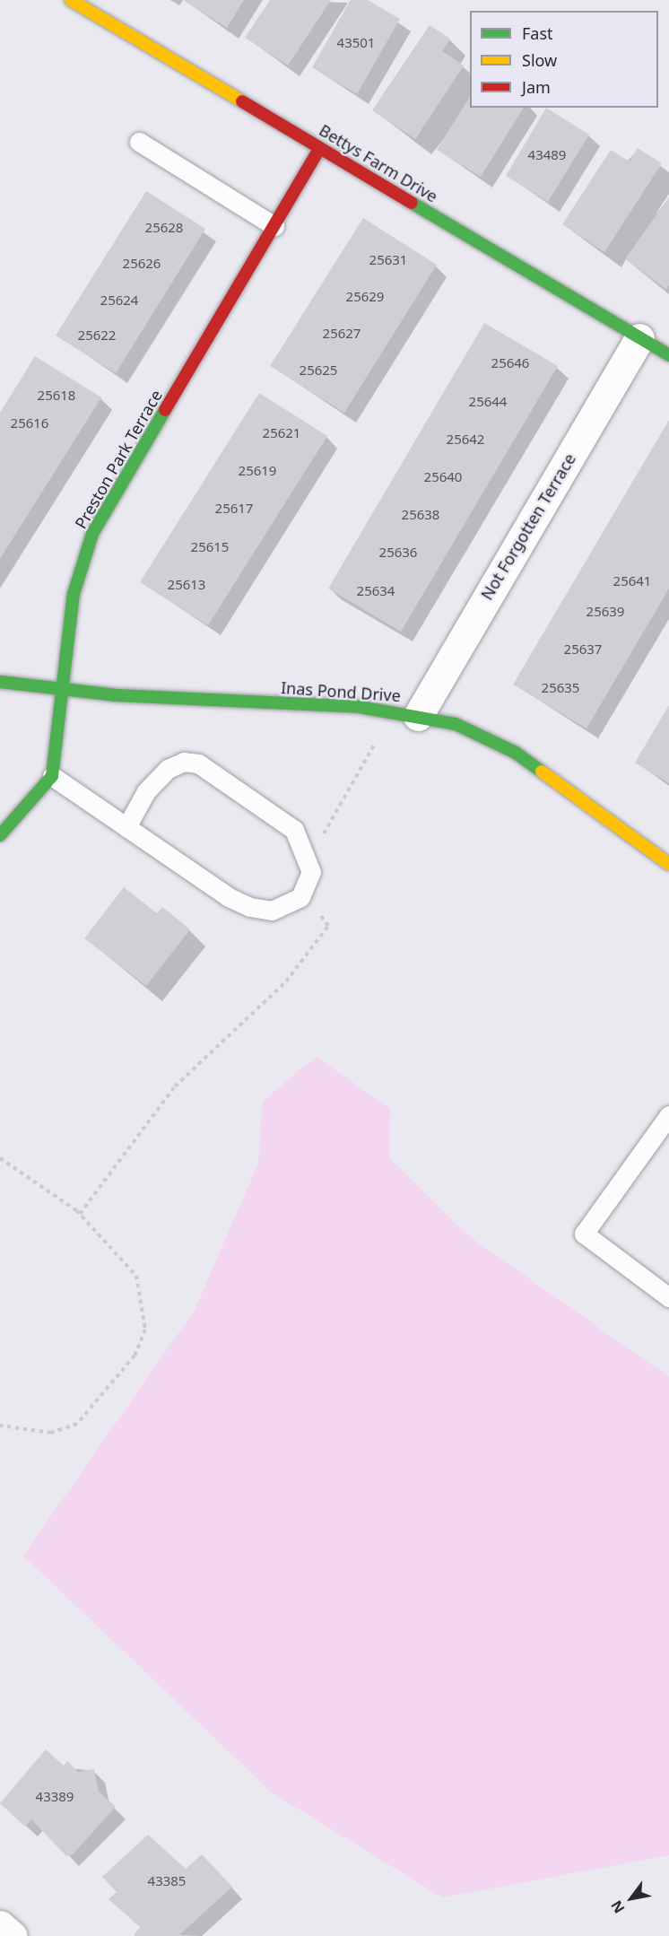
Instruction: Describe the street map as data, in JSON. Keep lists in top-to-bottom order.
{
  "streets": {
    "street": [
      "Bettys Farm Drive",
      "Preston Park Terrace",
      "Not Forgotten Terrace",
      "Inas Pond Drive"
    ]
  },
  "crossings": [
    ["Bettys Farm Drive", "Preston Park Terrace"],
    ["Bettys Farm Drive", "Not Forgotten Terrace"],
    ["Preston Park Terrace", "Inas Pond Drive"],
    ["Not Forgotten Terrace", "Inas Pond Drive"]
  ],
  "house_numbers": [
    "43501",
    "43489",
    "25628",
    "25631",
    "25626",
    "25629",
    "25624",
    "25627",
    "25622",
    "25646",
    "25625",
    "25618",
    "25644",
    "25616",
    "25621",
    "25642",
    "25619",
    "25640",
    "25617",
    "25638",
    "25615",
    "25636",
    "25641",
    "25613",
    "25634",
    "25639",
    "25637",
    "25635",
    "43389",
    "43385"
  ],
  "legend": ["Fast", "Slow", "Jam"],
  "north": "bottom left"
}
